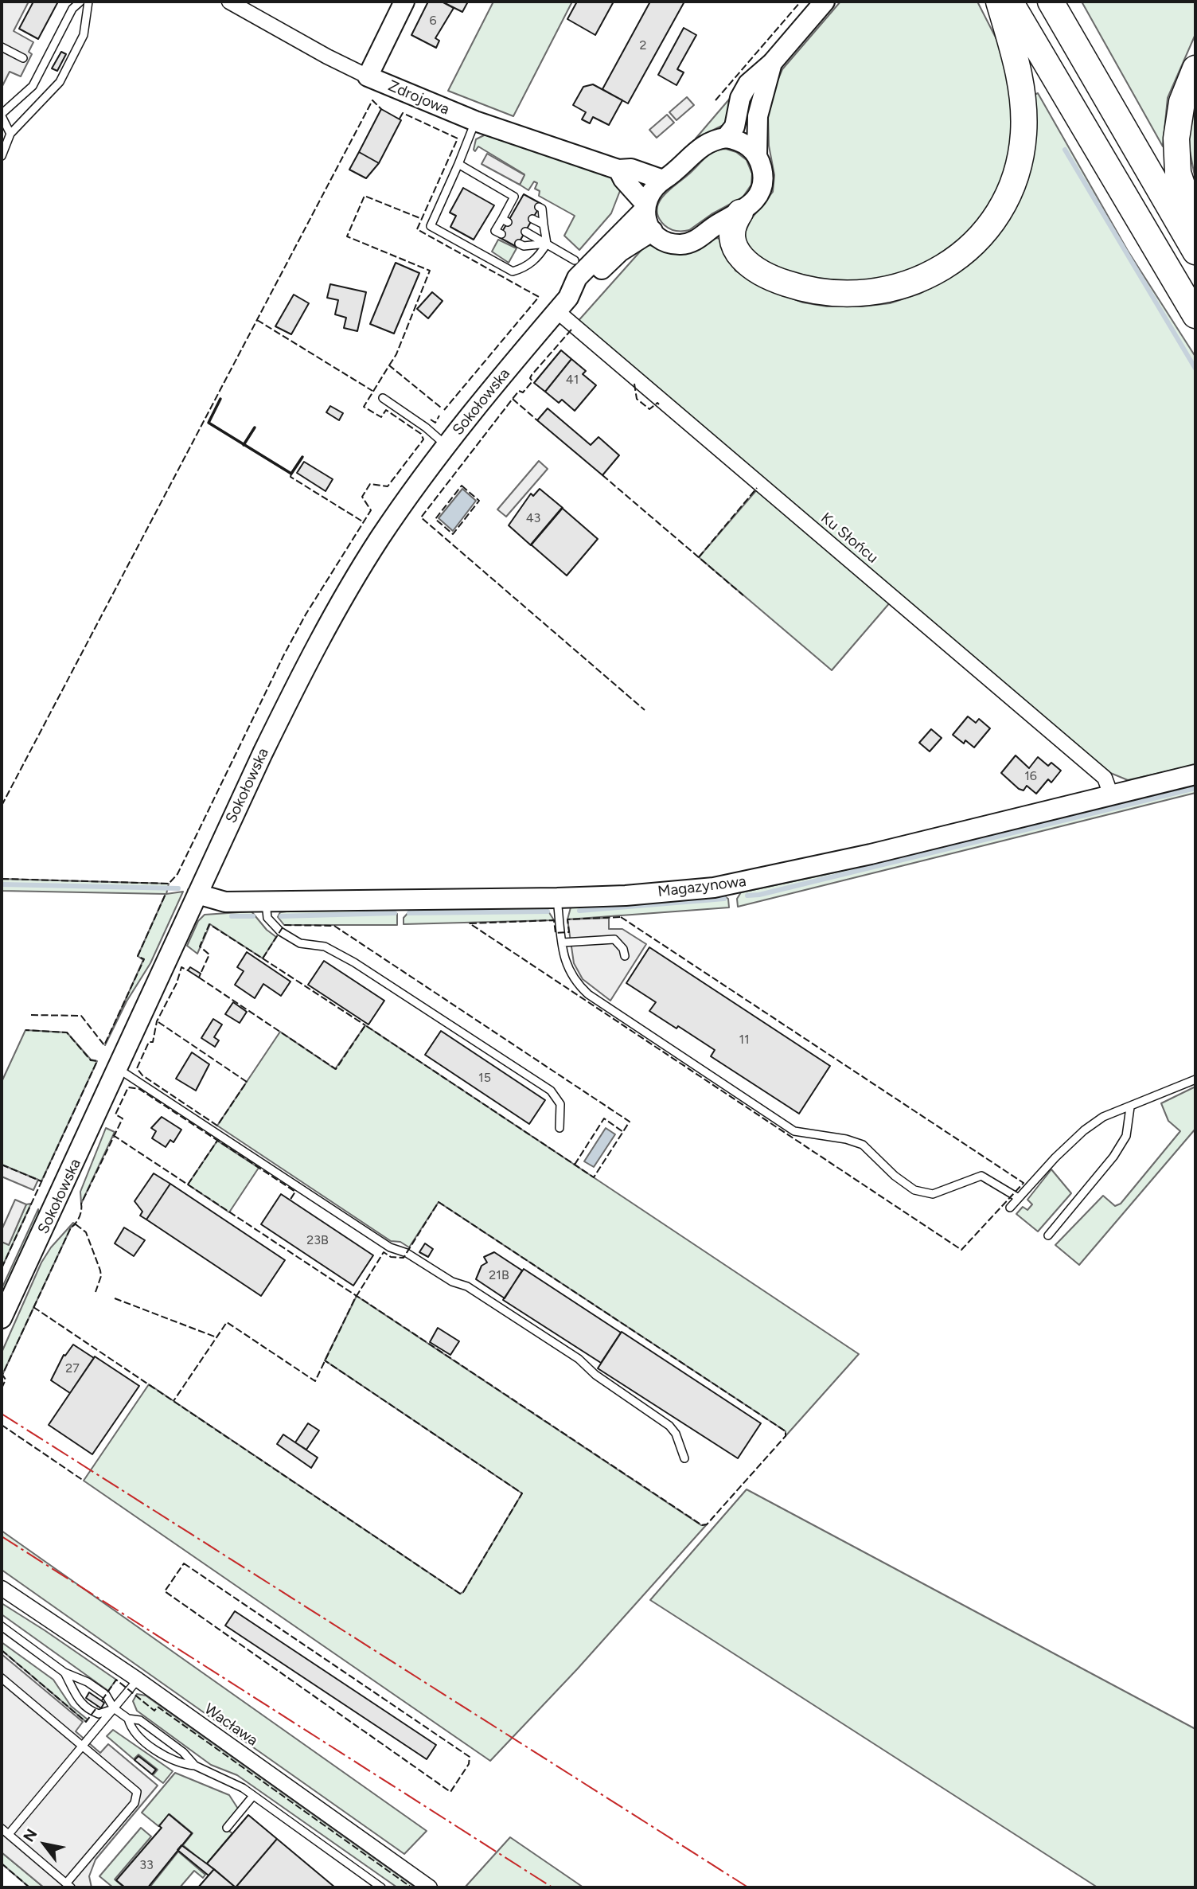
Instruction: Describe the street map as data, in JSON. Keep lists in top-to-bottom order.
{
  "streets": {
    "street": [
      "Zdrojowa",
      "Sokołowska",
      "Ku Słońcu",
      "Magazynowa",
      "Wacława"
    ]
  },
  "crossings": [
    ["Zdrojowa", "Sokołowska"],
    ["Sokołowska", "Ku Słońcu"],
    ["Sokołowska", "Magazynowa"],
    ["Ku Słońcu", "Magazynowa"]
  ],
  "house_numbers": [
    "6",
    "2",
    "41",
    "43",
    "16",
    "11",
    "15",
    "23B",
    "21B",
    "27",
    "33"
  ],
  "north": "top left"
}
